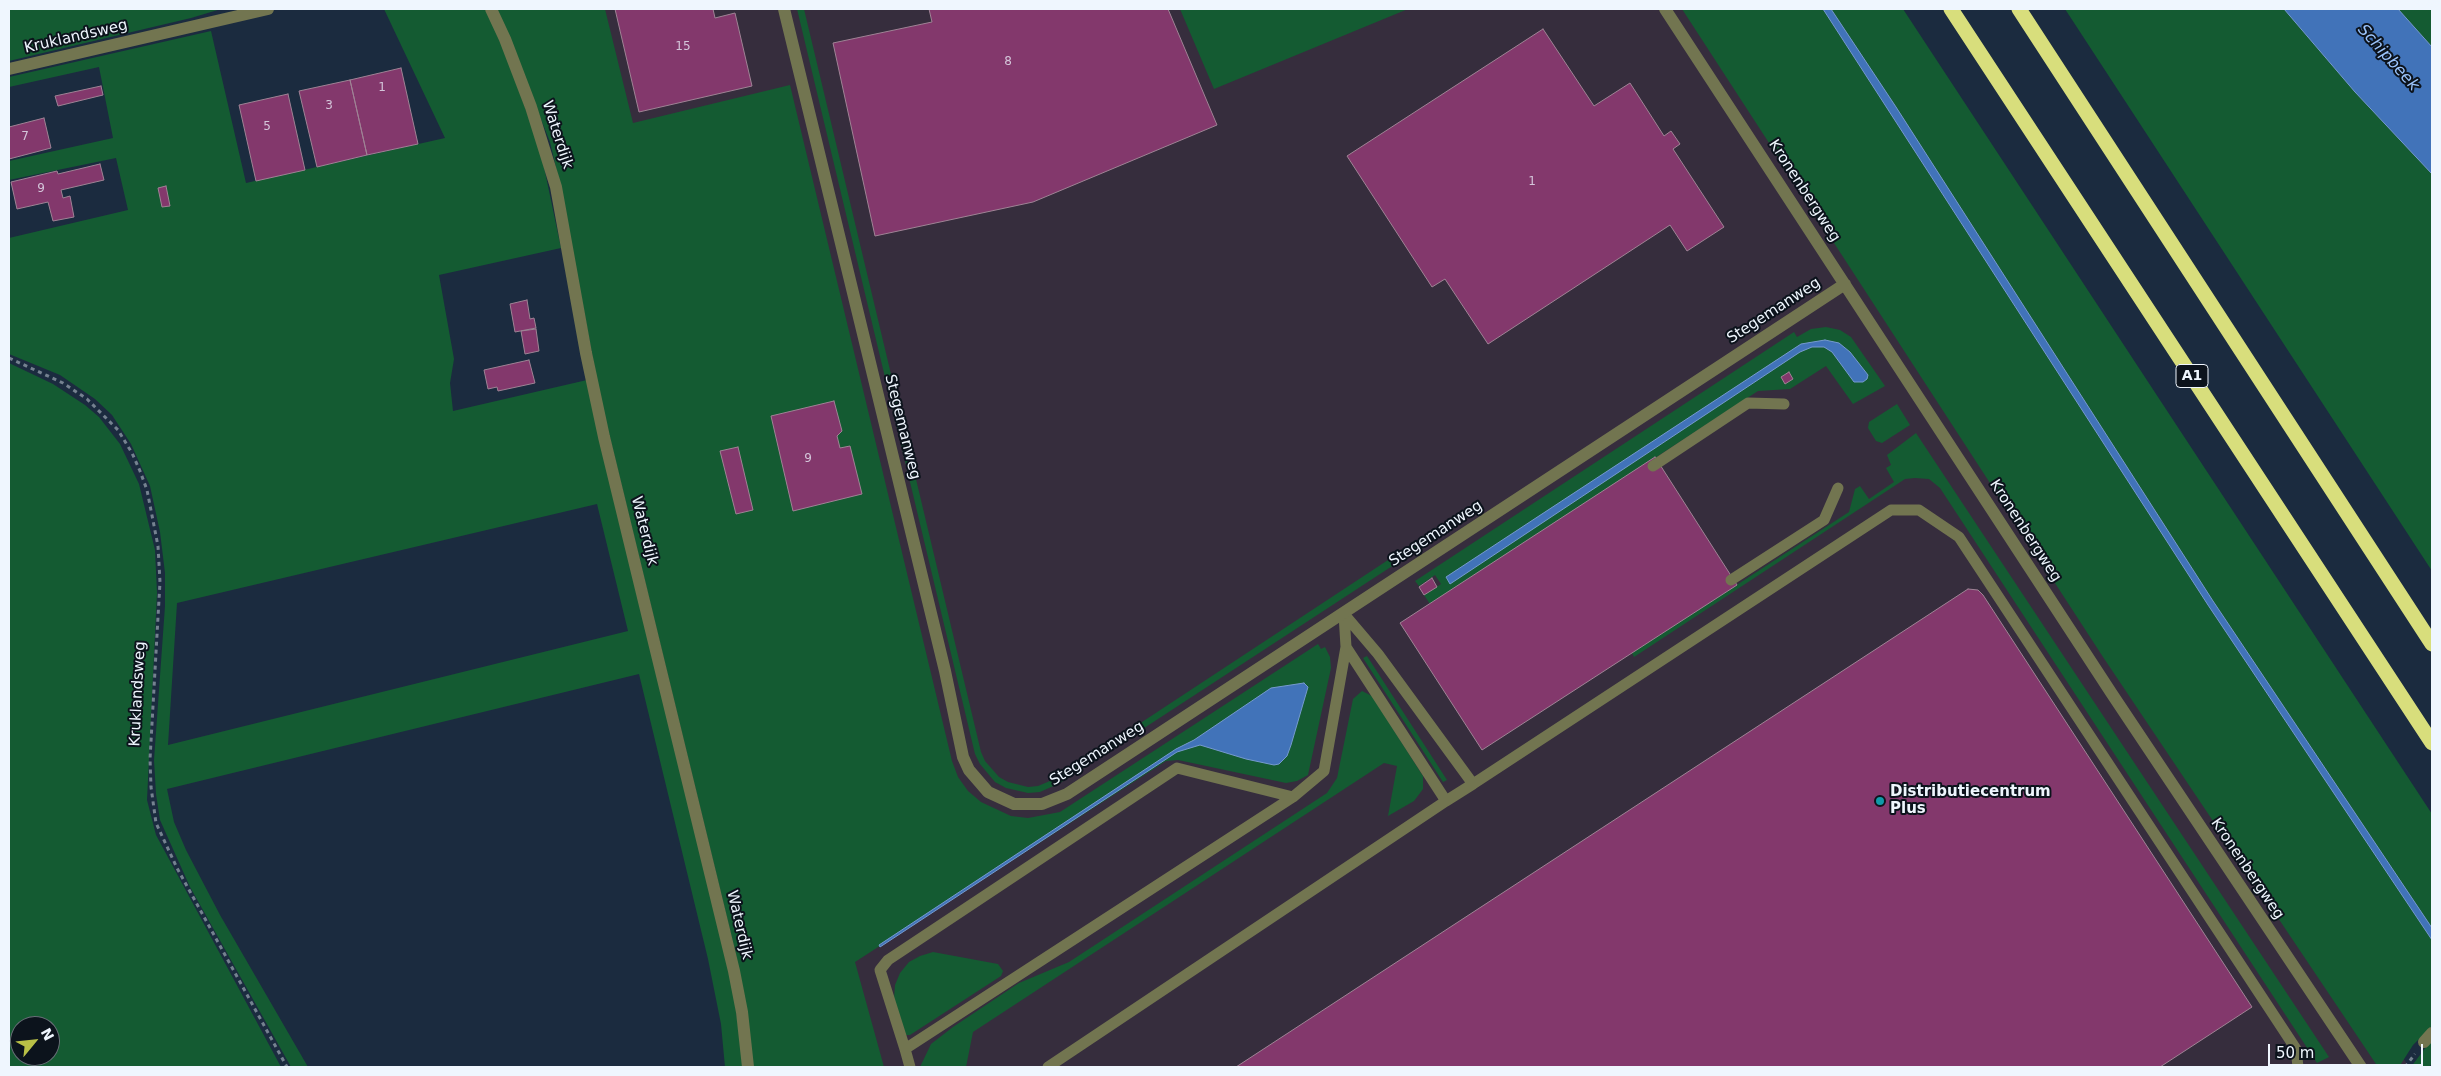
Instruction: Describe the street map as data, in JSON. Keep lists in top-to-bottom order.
{
  "streets": {
    "highway": ["A1"],
    "street": [
      "Kruklandsweg",
      "Waterdijk",
      "Kronenbergweg",
      "Stegemanweg"
    ]
  },
  "crossings": [
    ["Kronenbergweg", "Stegemanweg"]
  ],
  "water": ["Schipbeek"],
  "places": ["Distributiecentrum Plus"],
  "house_numbers": [
    "15",
    "8",
    "1",
    "3",
    "5",
    "7",
    "1",
    "9",
    "9"
  ],
  "scale_bar": "50 m",
  "north": "top right"
}
